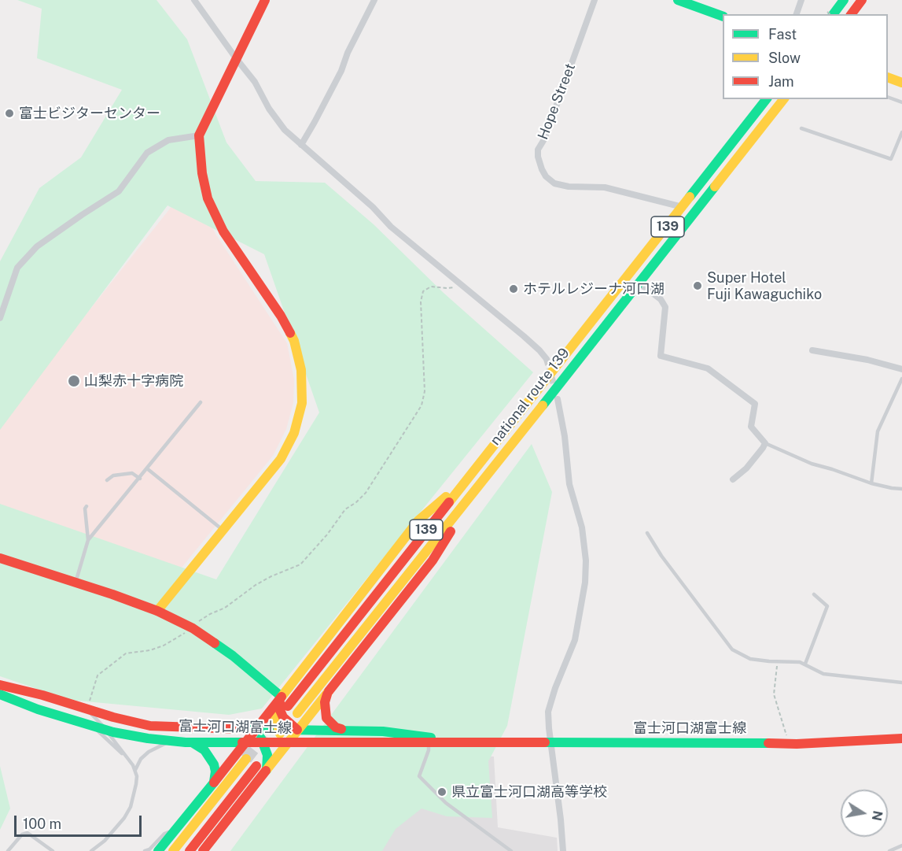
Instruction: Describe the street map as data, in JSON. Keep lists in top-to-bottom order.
{
  "streets": {
    "main road": ["139", "national route 139", "富士河口湖富士線"],
    "street": ["Hope Street"]
  },
  "crossings": [
    ["Hope Street", "national route 139"]
  ],
  "places": [
    "富士ビジターセンター",
    "Super Hotel Fuji Kawaguchiko",
    "ホテルレジーナ河口湖",
    "山梨赤十字病院",
    "県立富士河口湖高等学校"
  ],
  "legend": ["Fast", "Slow", "Jam"],
  "scale_bar": "100 m",
  "north": "right"
}
